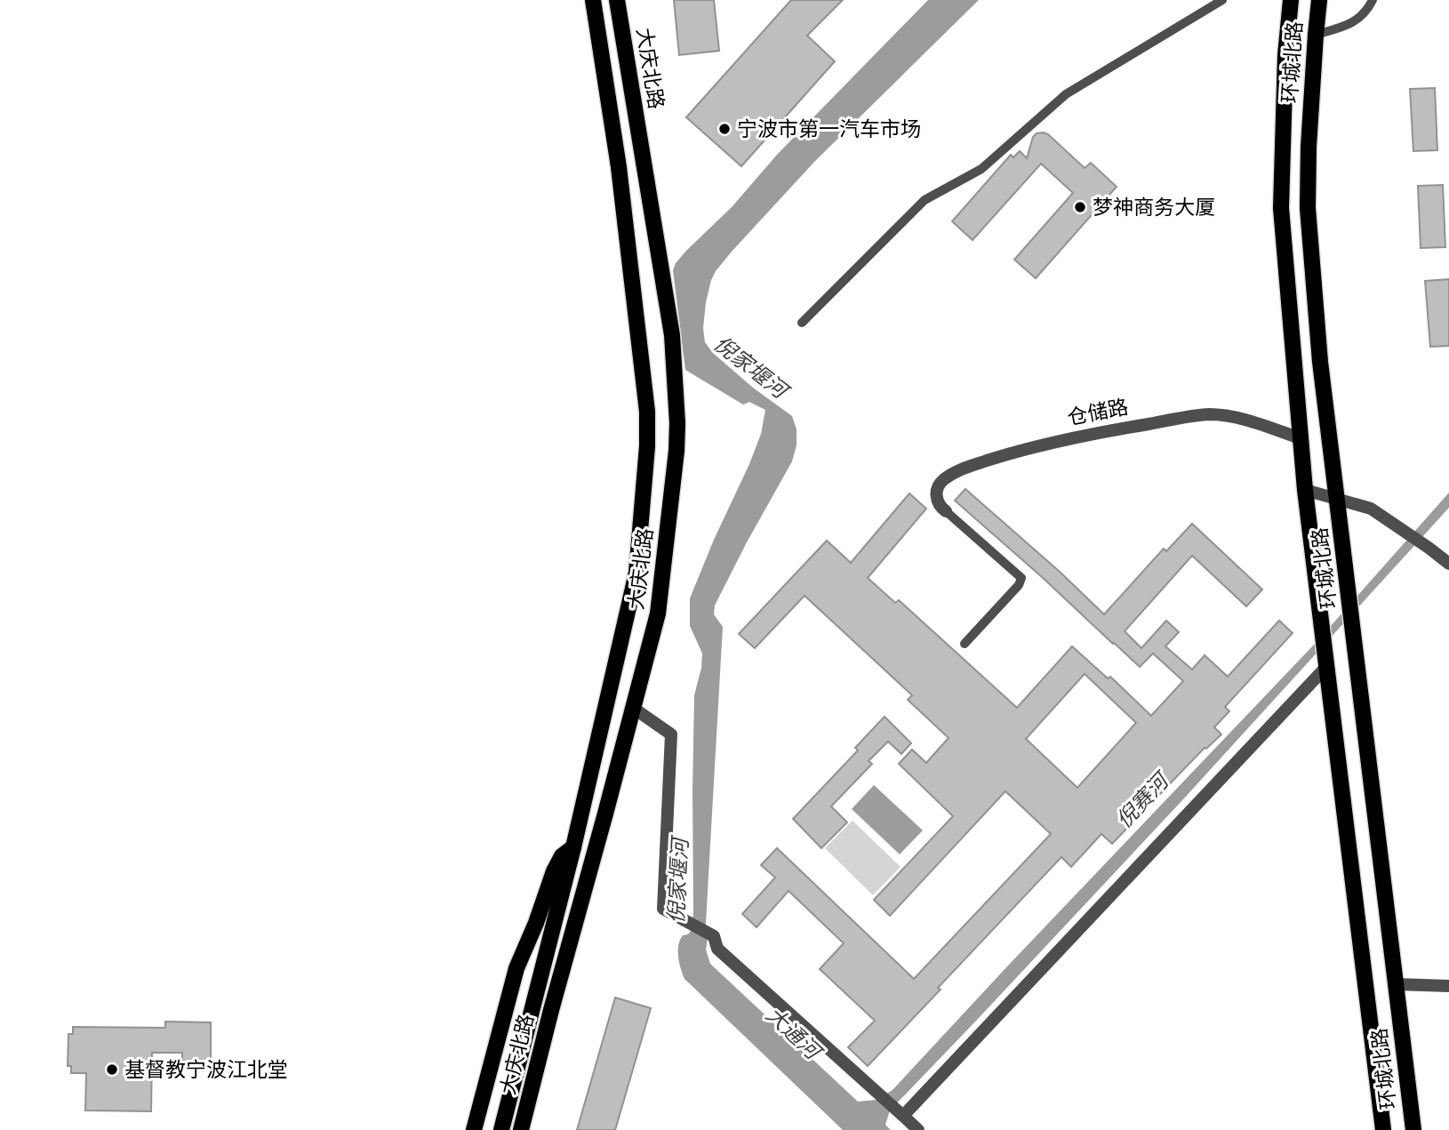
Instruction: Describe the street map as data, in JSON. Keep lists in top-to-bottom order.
{
  "streets": {
    "main road": ["环城北路", "大庆北路"],
    "street": ["仓储路"]
  },
  "crossings": [
    ["环城北路", "仓储路"]
  ],
  "water": ["倪家堰河", "倪赛河", "大通河"],
  "places": ["宁波市第一汽车市场", "梦神商务大厦", "基督教宁波江北堂"]
}
